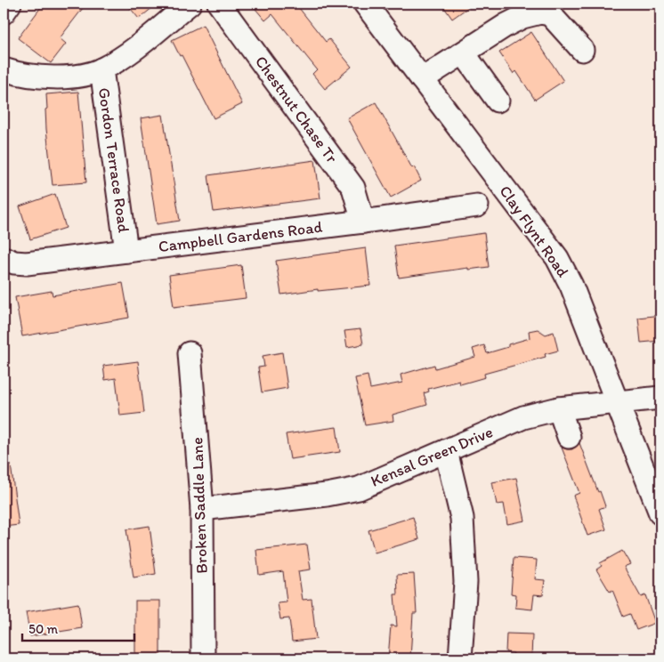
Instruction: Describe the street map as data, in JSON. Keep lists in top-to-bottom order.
{
  "streets": {
    "street": [
      "Chestnut Chase Tr",
      "Gordon Terrace Road",
      "Clay Flynt Road",
      "Campbell Gardens Road",
      "Kensal Green Drive",
      "Broken Saddle Lane"
    ]
  },
  "crossings": [
    ["Chestnut Chase Tr", "Campbell Gardens Road"],
    ["Gordon Terrace Road", "Campbell Gardens Road"],
    ["Clay Flynt Road", "Kensal Green Drive"],
    ["Kensal Green Drive", "Broken Saddle Lane"]
  ],
  "scale_bar": "50 m"
}
